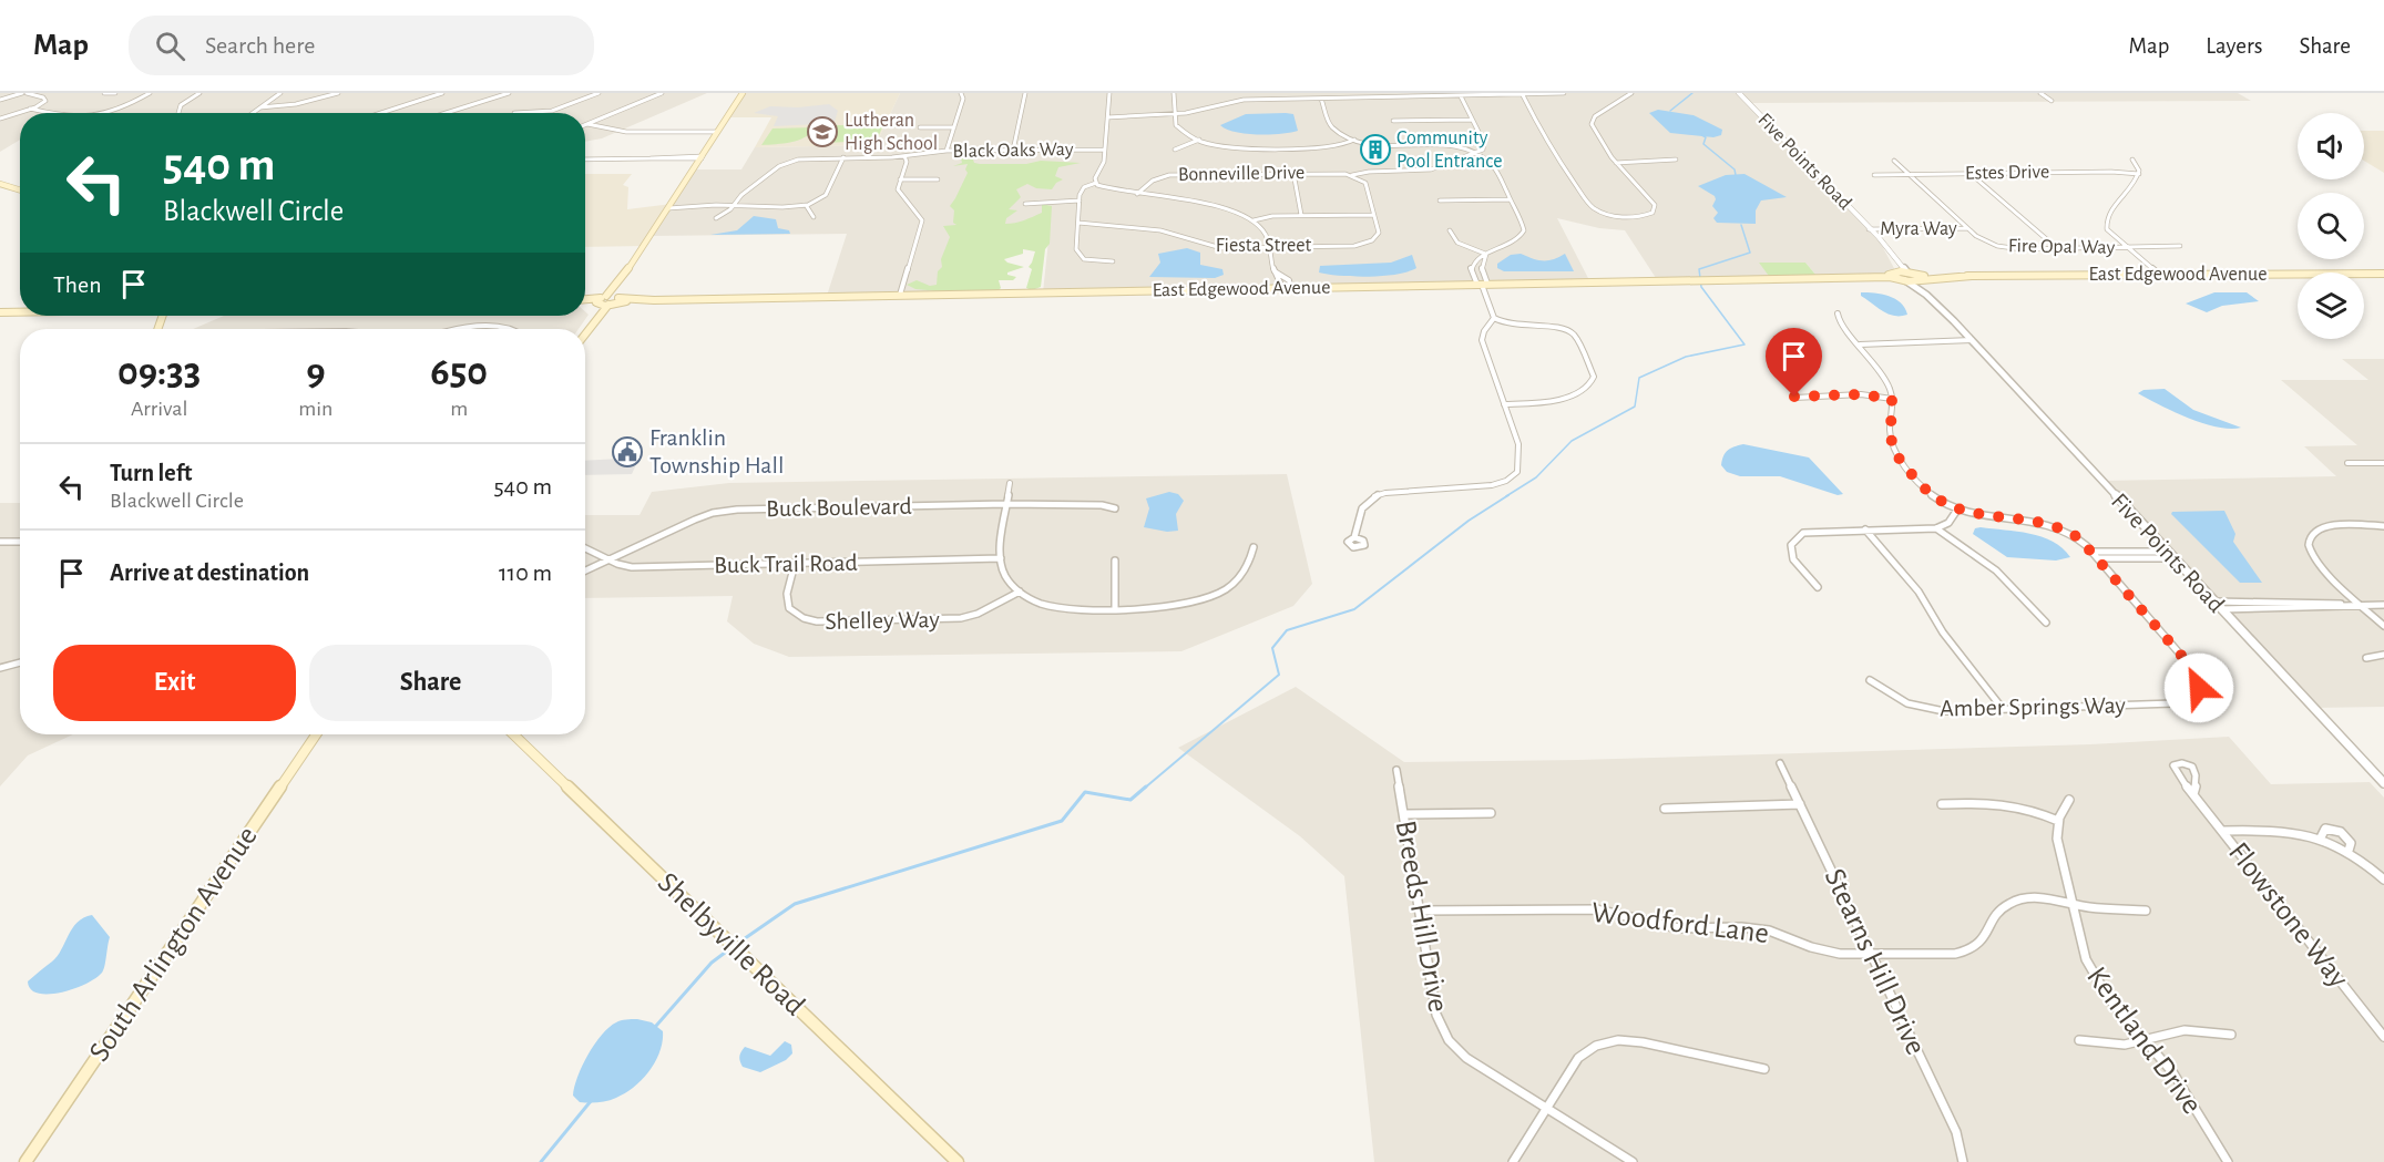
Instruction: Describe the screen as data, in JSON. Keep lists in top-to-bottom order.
{
  "streets": {
    "main road": ["East Edgewood Avenue", "South Arlington Avenue", "Shelbyville Road"],
    "street": [
      "Black Oaks Way",
      "Five Points Road",
      "Estes Drive",
      "Bonneville Drive",
      "Myra Way",
      "Fiesta Street",
      "Fire Opal Way",
      "Buck Boulevard",
      "Buck Trail Road",
      "Shelley Way",
      "Amber Springs Way",
      "Flowstone Way",
      "Breeds Hill Drive",
      "Woodford Lane",
      "Stearns Hill Drive",
      "Kentland Drive"
    ]
  },
  "crossings": [
    ["Five Points Road", "Myra Way"],
    ["Estes Drive", "Fire Opal Way"],
    ["Myra Way", "Fire Opal Way"],
    ["Buck Boulevard", "Buck Trail Road"],
    ["Buck Trail Road", "Shelley Way"],
    ["Breeds Hill Drive", "Woodford Lane"],
    ["Woodford Lane", "Stearns Hill Drive"],
    ["Woodford Lane", "Kentland Drive"]
  ],
  "places": {
    "school or university": ["Lutheran High School"],
    "building": ["Community Pool Entrance"],
    "public building": ["Franklin Township Hall"]
  },
  "page": {
    "header": "Map",
    "search": "Search here",
    "nav": ["Map", "Layers", "Share"],
    "turn": ["540 m", "Blackwell Circle"],
    "then": "Then",
    "eta": [
      "09:33",
      "Arrival",
      "9",
      "min",
      "650",
      "m"
    ],
    "list": [
      {
        "name": "Turn left",
        "note": "Blackwell Circle",
        "value": "540 m"
      },
      {
        "name": "Arrive at destination",
        "value": "110 m"
      }
    ],
    "buttons": ["Exit", "Share"]
  }
}
